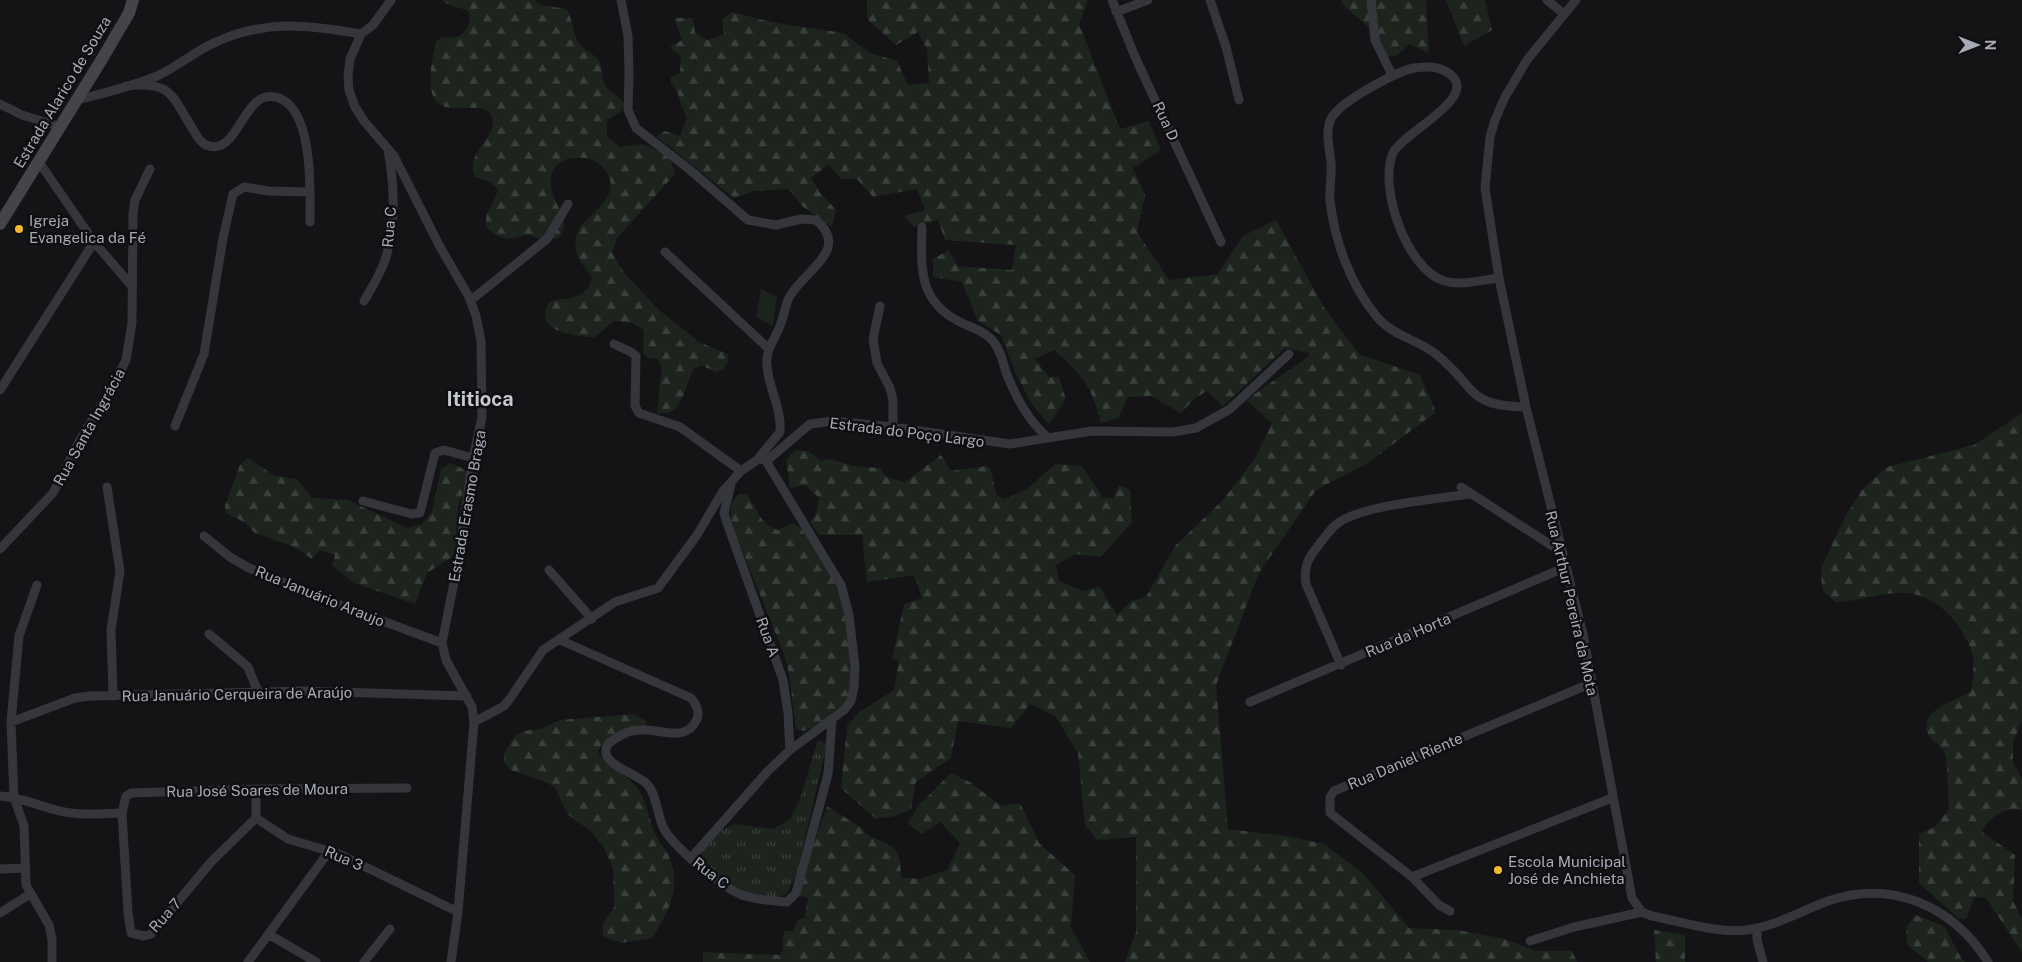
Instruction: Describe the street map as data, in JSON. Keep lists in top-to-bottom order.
{
  "streets": {
    "main road": ["Estrada Alarico de Souza"],
    "street": [
      "Rua D",
      "Rua C",
      "Rua Santa Ingrácia",
      "Estrada do Poço Largo",
      "Estrada Erasmo Braga",
      "Rua Januário Araujo",
      "Rua Arthur Pereira da Mota",
      "Rua da Horta",
      "Rua A",
      "Rua Januário Cerqueira de Araújo",
      "Rua Daniel Riente",
      "Rua José Soares de Moura",
      "Rua 3",
      "Rua 7"
    ]
  },
  "crossings": [
    ["Rua C", "Estrada do Poço Largo"],
    ["Rua C", "Estrada Erasmo Braga"],
    ["Estrada do Poço Largo", "Estrada Erasmo Braga"],
    ["Estrada do Poço Largo", "Rua A"],
    ["Estrada Erasmo Braga", "Rua Januário Araujo"],
    ["Estrada Erasmo Braga", "Rua Januário Cerqueira de Araújo"],
    ["Estrada Erasmo Braga", "Rua 3"],
    ["Rua Arthur Pereira da Mota", "Rua da Horta"],
    ["Rua Arthur Pereira da Mota", "Rua Daniel Riente"],
    ["Rua José Soares de Moura", "Rua 7"],
    ["Rua 3", "Rua 7"]
  ],
  "districts": ["Ititioca"],
  "places": ["Igreja Evangelica da Fé", "Escola Municipal José de Anchieta"],
  "north": "right"
}
